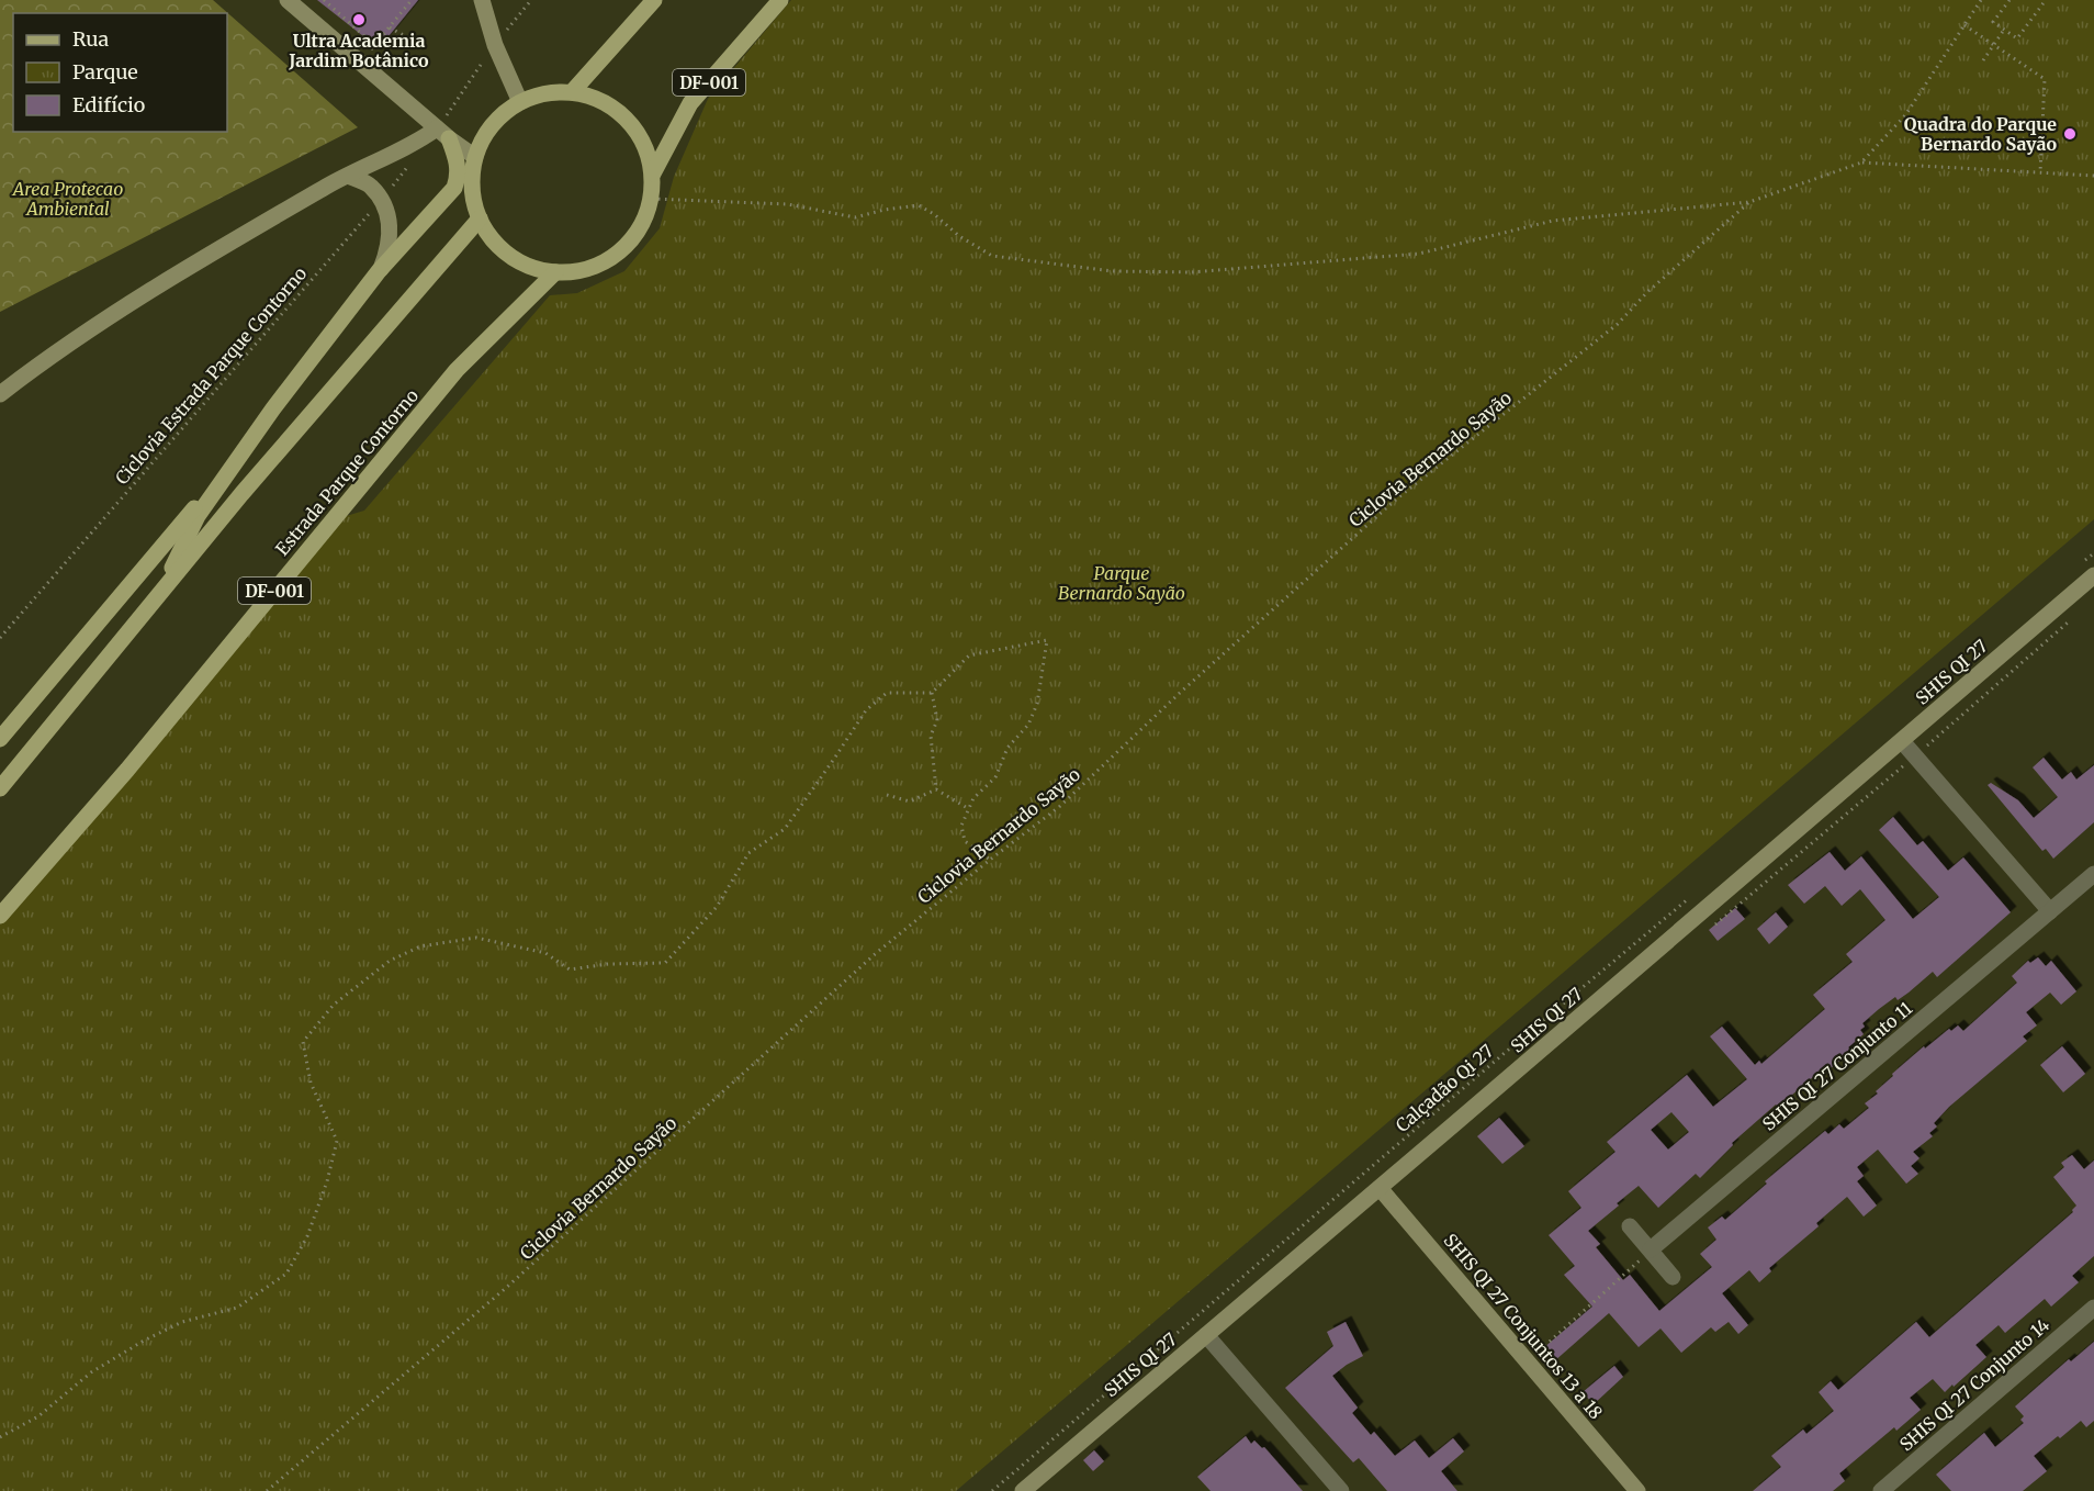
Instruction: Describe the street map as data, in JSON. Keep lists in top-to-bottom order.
{
  "streets": {
    "main road": ["DF-001", "Estrada Parque Contorno"],
    "street": [
      "SHIS QI 27",
      "SHIS QI 27 Conjunto 11",
      "SHIS QI 27 Conjuntos 13 a 18",
      "SHIS QI 27 Conjunto 14"
    ],
    "path": ["Ciclovia Estrada Parque Contorno", "Ciclovia Bernardo Sayão", "Calçadão Qi 27"]
  },
  "crossings": [
    ["DF-001", "Estrada Parque Contorno"],
    ["SHIS QI 27", "SHIS QI 27 Conjuntos 13 a 18"]
  ],
  "parks": ["Area Protecao Ambiental", "Parque Bernardo Sayão"],
  "places": ["Ultra Academia Jardim Botânico", "Quadra do Parque Bernardo Sayão"],
  "legend": ["Rua", "Parque", "Edifício"]
}
